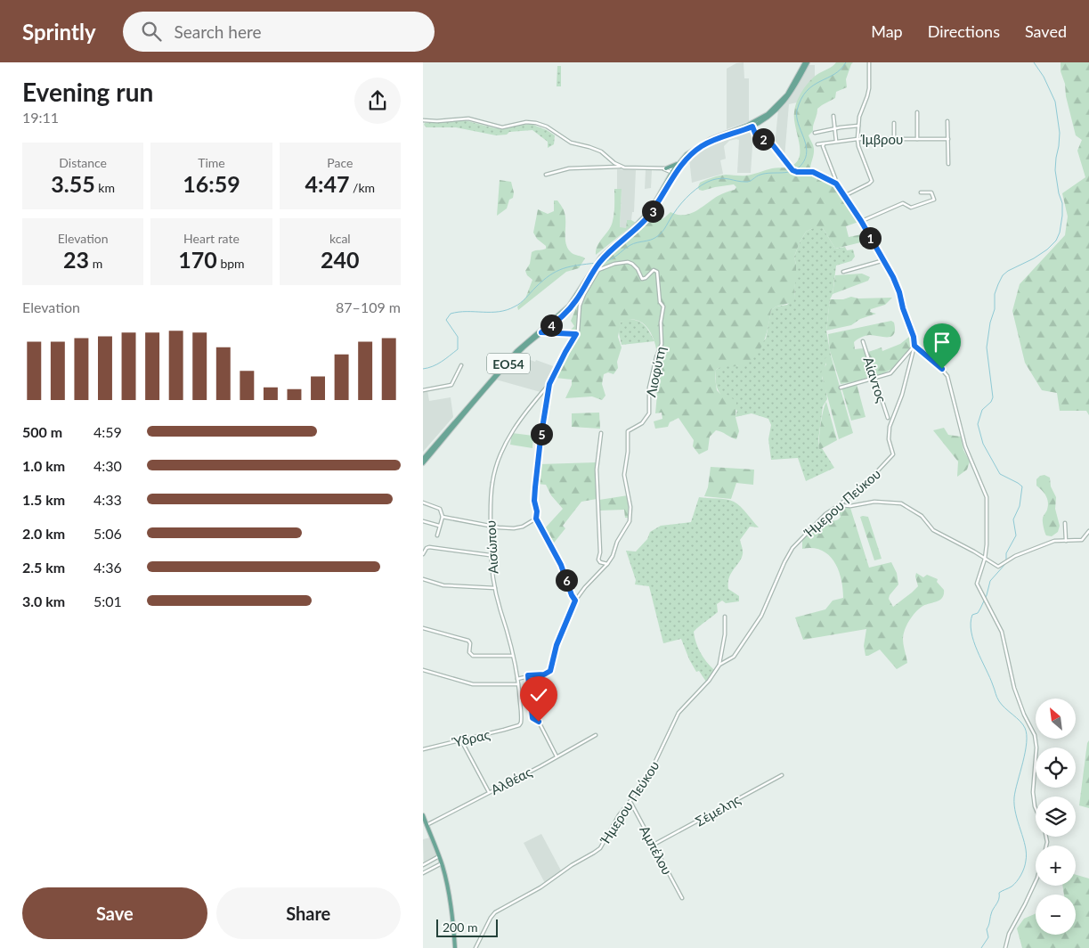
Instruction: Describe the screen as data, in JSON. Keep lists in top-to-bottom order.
{
  "streets": {
    "main road": ["ΕΟ54"],
    "street": [
      "Ίμβρου",
      "Λιοφύτη",
      "Αίαντος",
      "Ήμερου Πεύκου",
      "Αισώπου",
      "Ύδρας",
      "Αλθέας",
      "Σέμελης",
      "Αμπέλου"
    ]
  },
  "crossings": [
    ["Ίμβρου", "Ήμερου Πεύκου"],
    ["Ήμερου Πεύκου", "Αμπέλου"],
    ["Αισώπου", "Ύδρας"],
    ["Σέμελης", "Αμπέλου"]
  ],
  "scale_bar": "200 m",
  "north": "top left",
  "page": {
    "header": "Sprintly",
    "search": "Search here",
    "nav": ["Map", "Directions", "Saved"],
    "heading": ["Evening run", "19:11"],
    "pins": [
      "2",
      "3",
      "1",
      "4",
      "5",
      "6"
    ],
    "stats": [
      ["Distance", "3.55 km"],
      ["Time", "16:59"],
      ["Pace", "4:47 /km"],
      ["Elevation", "23 m"],
      ["Heart rate", "170 bpm"],
      ["kcal", "240"]
    ],
    "chart": ["Elevation", "87–109 m"],
    "list": [
      {
        "name": "500 m",
        "note": "4:59"
      },
      {
        "name": "1.0 km",
        "note": "4:30"
      },
      {
        "name": "1.5 km",
        "note": "4:33"
      },
      {
        "name": "2.0 km",
        "note": "5:06"
      },
      {
        "name": "2.5 km",
        "note": "4:36"
      },
      {
        "name": "3.0 km",
        "note": "5:01"
      }
    ],
    "map_buttons": ["+", "−"],
    "buttons": ["Save", "Share"],
    "scale": "200 m"
  }
}
